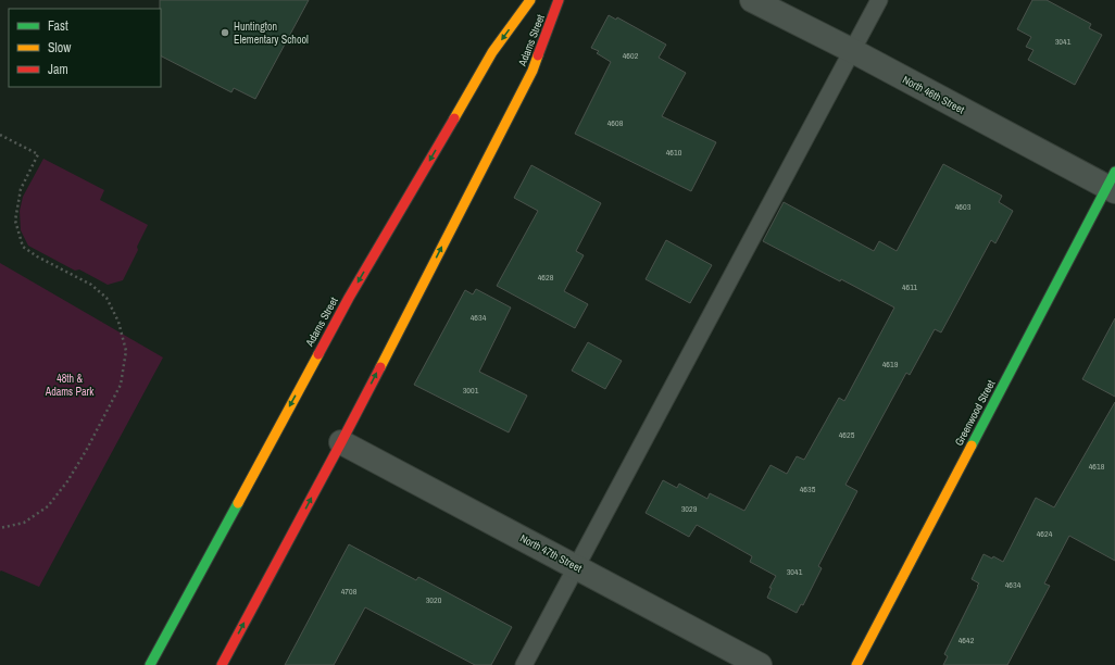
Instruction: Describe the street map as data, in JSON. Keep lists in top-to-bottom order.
{
  "streets": {
    "main road": ["Adams Street", "Greenwood Street"],
    "street": ["North 46th Street", "North 47th Street"]
  },
  "crossings": [
    ["Adams Street", "North 47th Street"],
    ["North 46th Street", "Greenwood Street"]
  ],
  "parks": ["48th & Adams Park"],
  "places": ["Huntington Elementary School"],
  "house_numbers": [
    "3041",
    "4602",
    "4608",
    "4610",
    "4603",
    "4628",
    "4611",
    "4634",
    "4619",
    "3001",
    "4625",
    "4618",
    "4635",
    "3029",
    "4624",
    "3041",
    "4634",
    "4708",
    "3020",
    "4642"
  ],
  "legend": ["Fast", "Slow", "Jam"]
}
